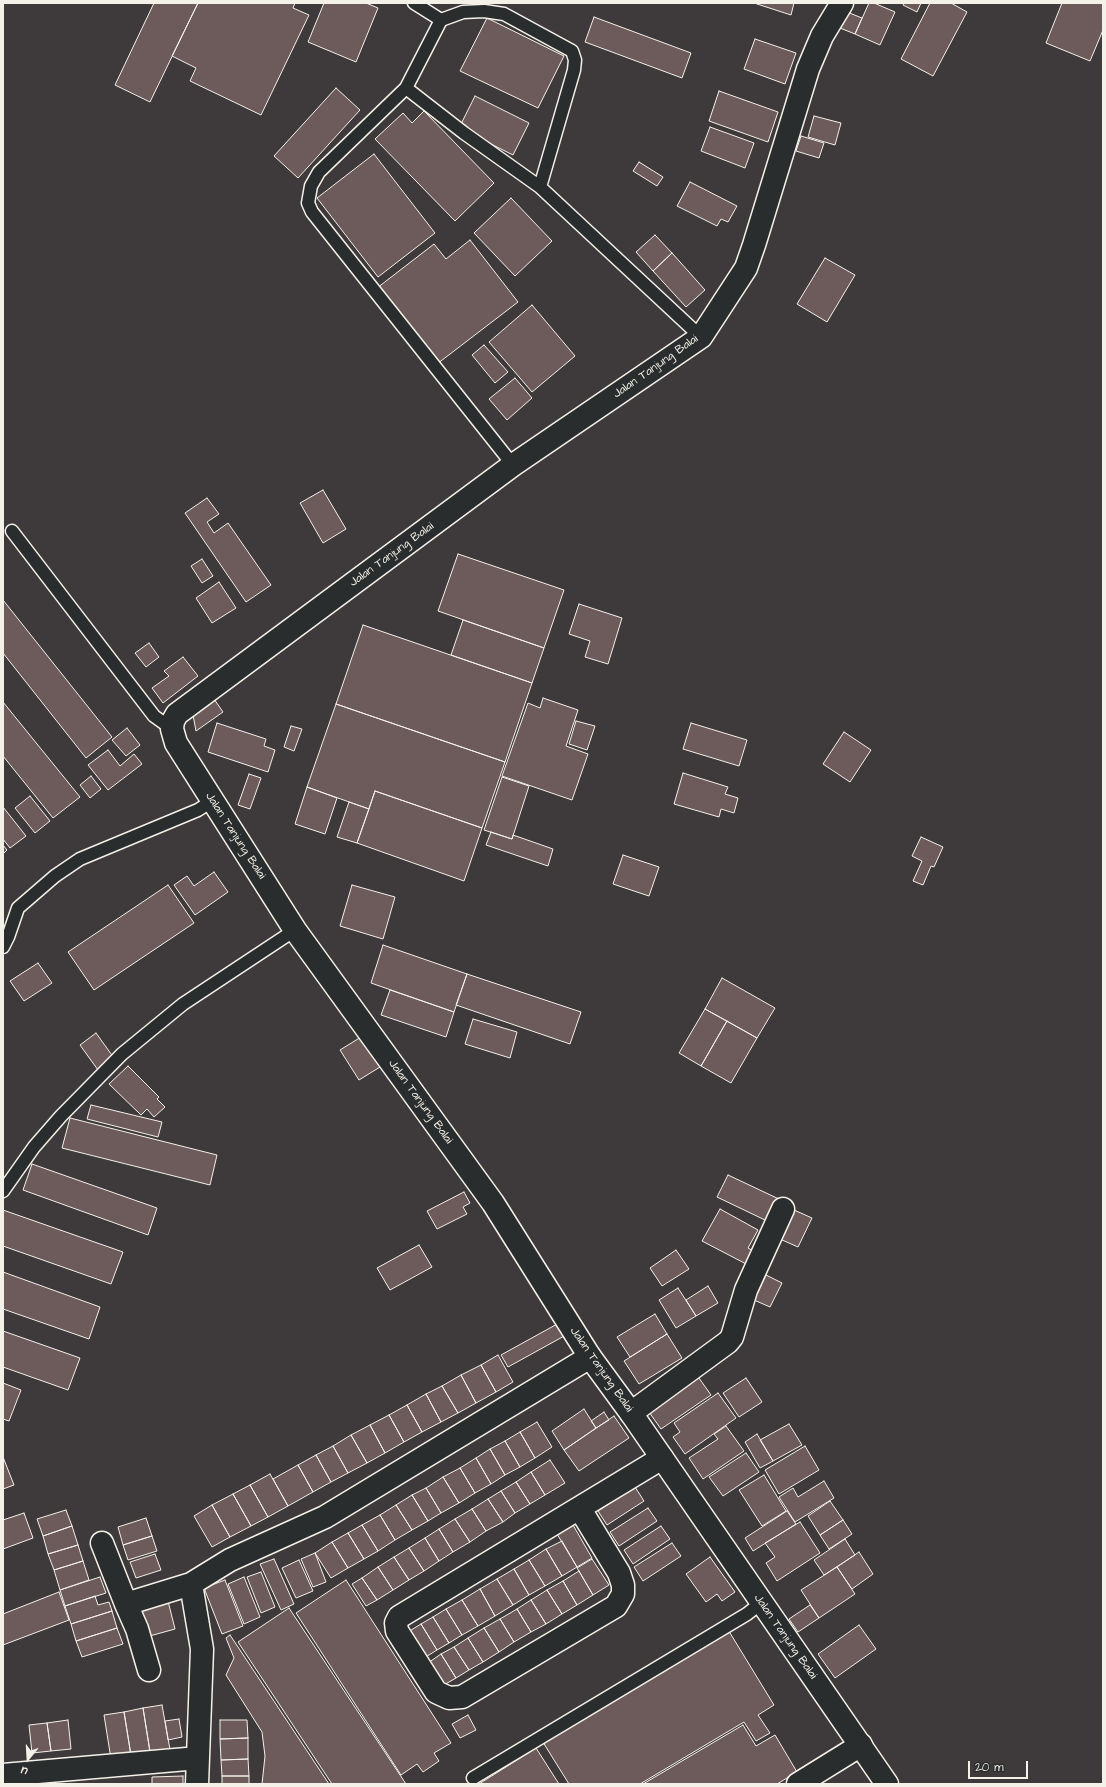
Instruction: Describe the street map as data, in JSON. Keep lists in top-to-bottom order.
{
  "streets": {
    "street": ["Jalan Tanjung Balai"]
  },
  "scale_bar": "20 m",
  "north": "bottom"
}
